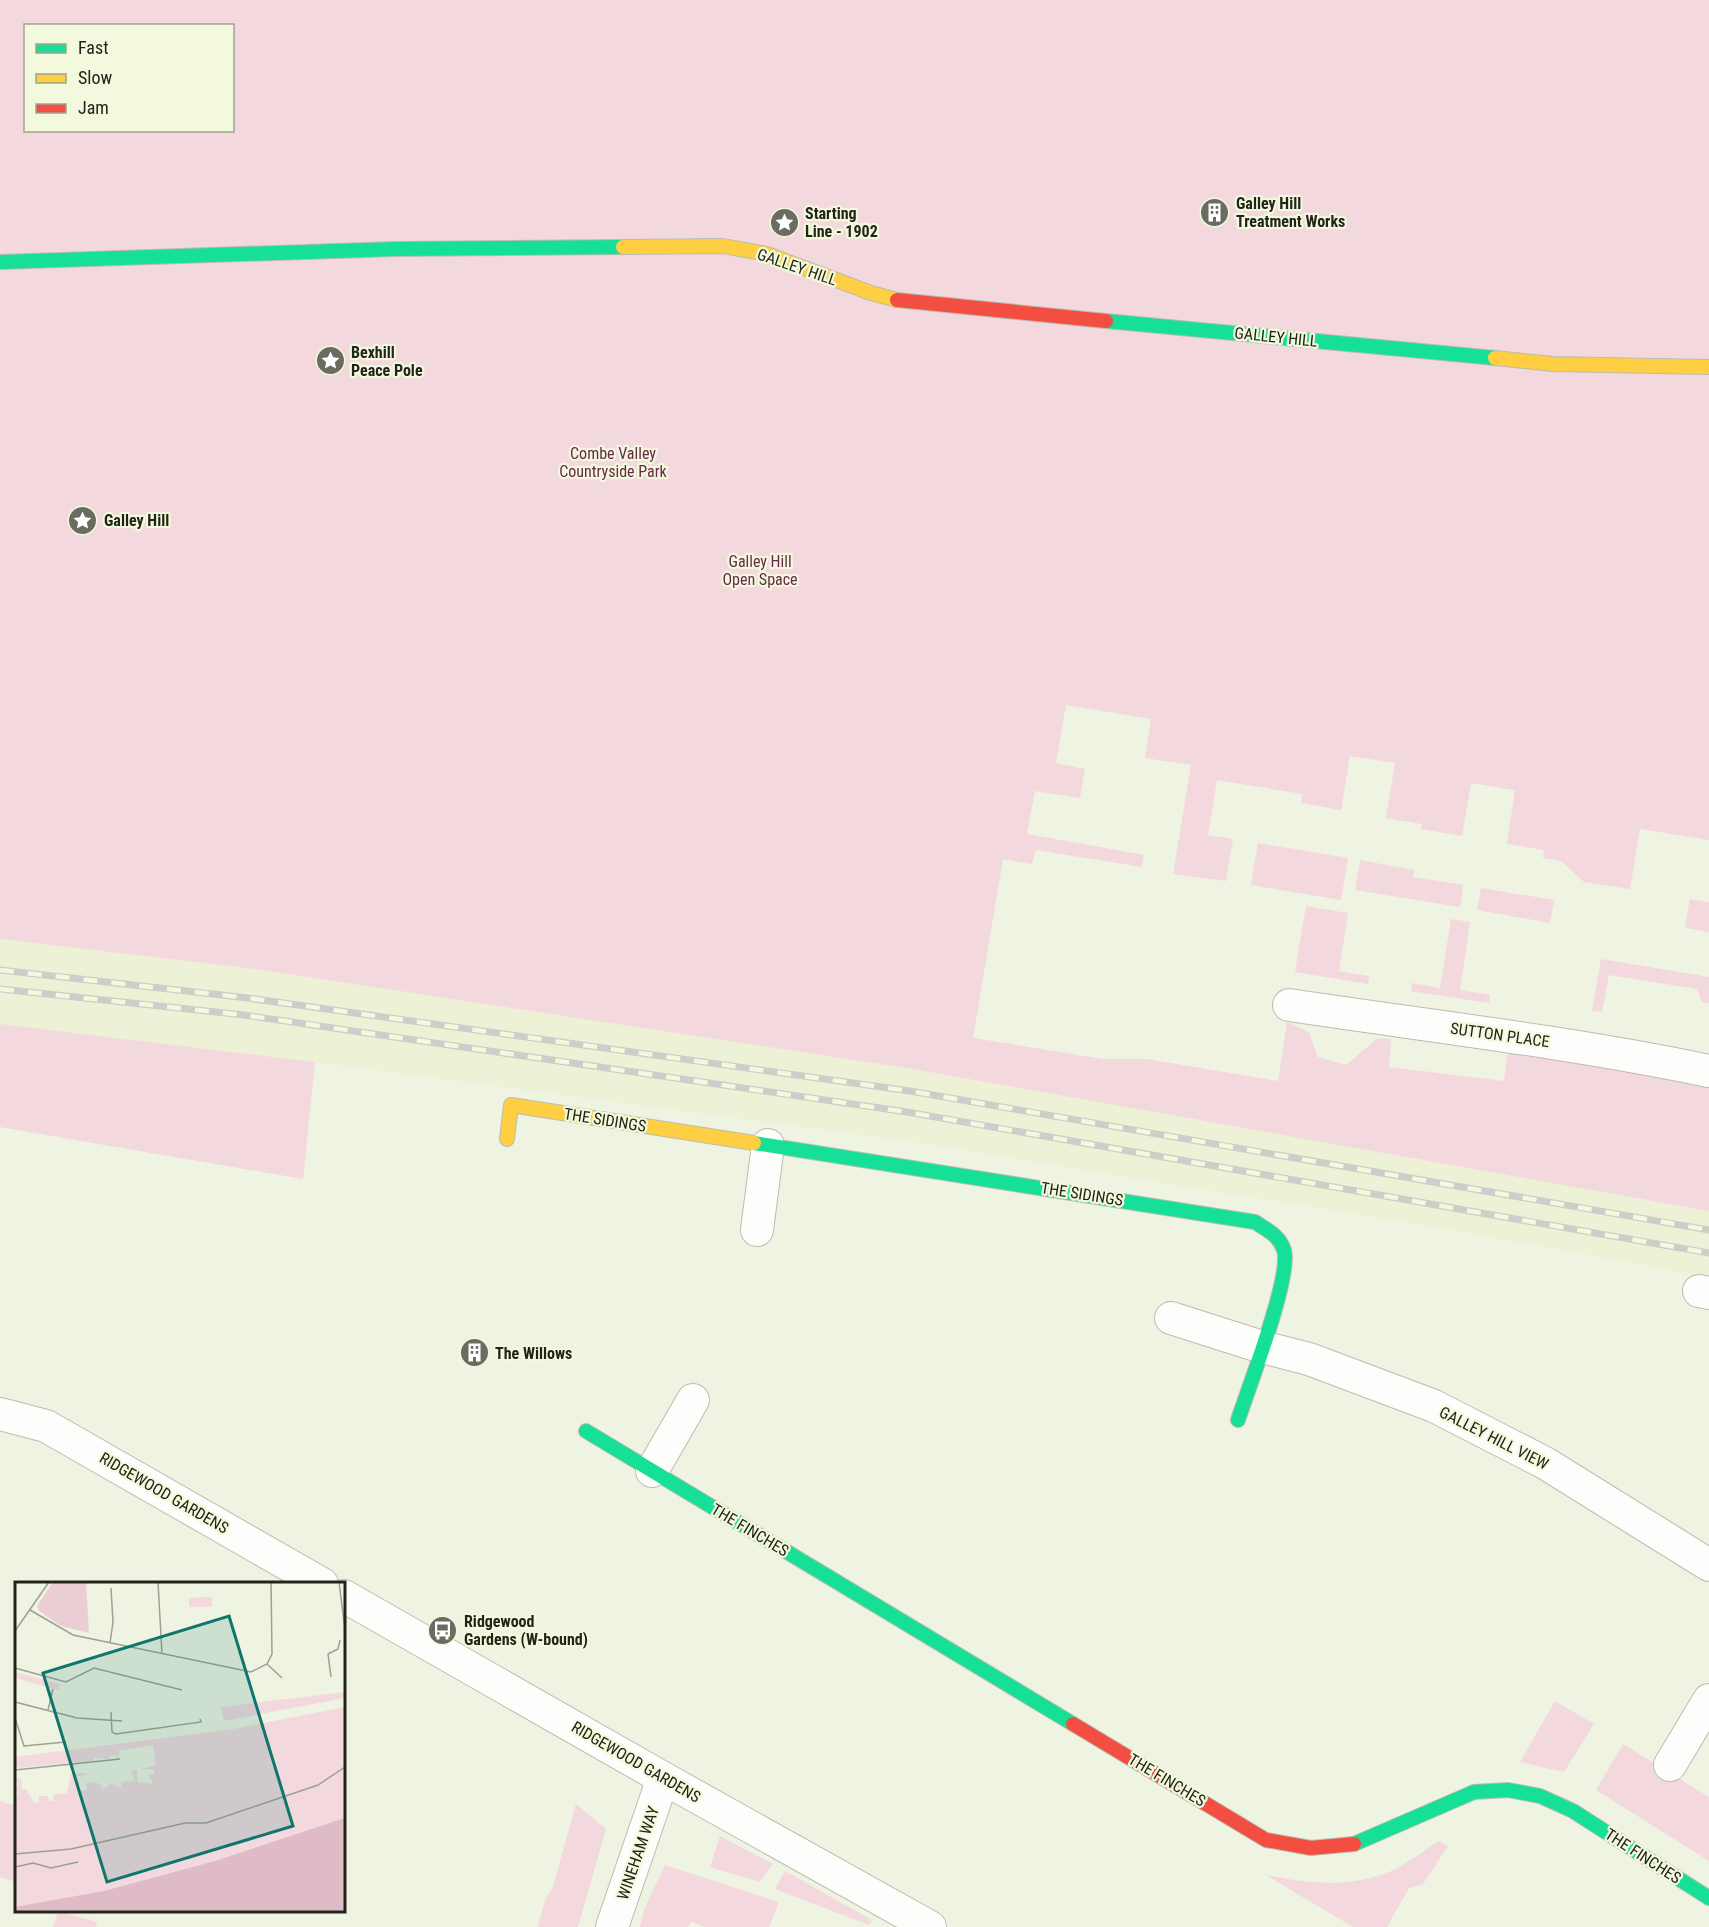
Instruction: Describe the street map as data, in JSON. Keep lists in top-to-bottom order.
{
  "streets": {
    "street": [
      "GALLEY HILL",
      "SUTTON PLACE",
      "THE SIDINGS",
      "GALLEY HILL VIEW",
      "RIDGEWOOD GARDENS",
      "THE FINCHES",
      "WINEHAM WAY"
    ]
  },
  "crossings": [
    ["THE SIDINGS", "GALLEY HILL VIEW"],
    ["RIDGEWOOD GARDENS", "WINEHAM WAY"]
  ],
  "parks": ["Combe Valley Countryside Park", "Galley Hill Open Space"],
  "places": {
    "building": ["Galley Hill Treatment Works", "The Willows"],
    "place": ["Starting Line - 1902", "Bexhill Peace Pole", "Galley Hill"],
    "bus stop": ["Ridgewood Gardens (W-bound)"]
  },
  "legend": ["Fast", "Slow", "Jam"]
}
